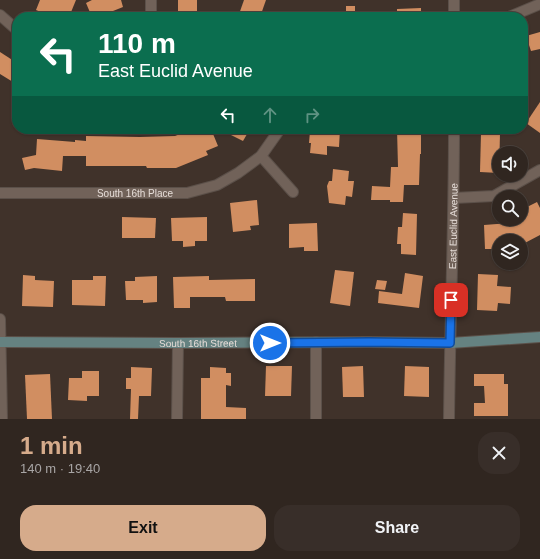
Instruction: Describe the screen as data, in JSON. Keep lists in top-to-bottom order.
{
  "streets": {
    "main road": ["South 16th Street"],
    "street": ["South 16th Place", "East Euclid Avenue"]
  },
  "crossings": [
    ["East Euclid Avenue", "South 16th Street"]
  ],
  "page": {
    "turn": ["110 m", "East Euclid Avenue"],
    "heading": ["1 min", "140 m · 19:40"],
    "buttons": ["Exit", "Share"]
  }
}
